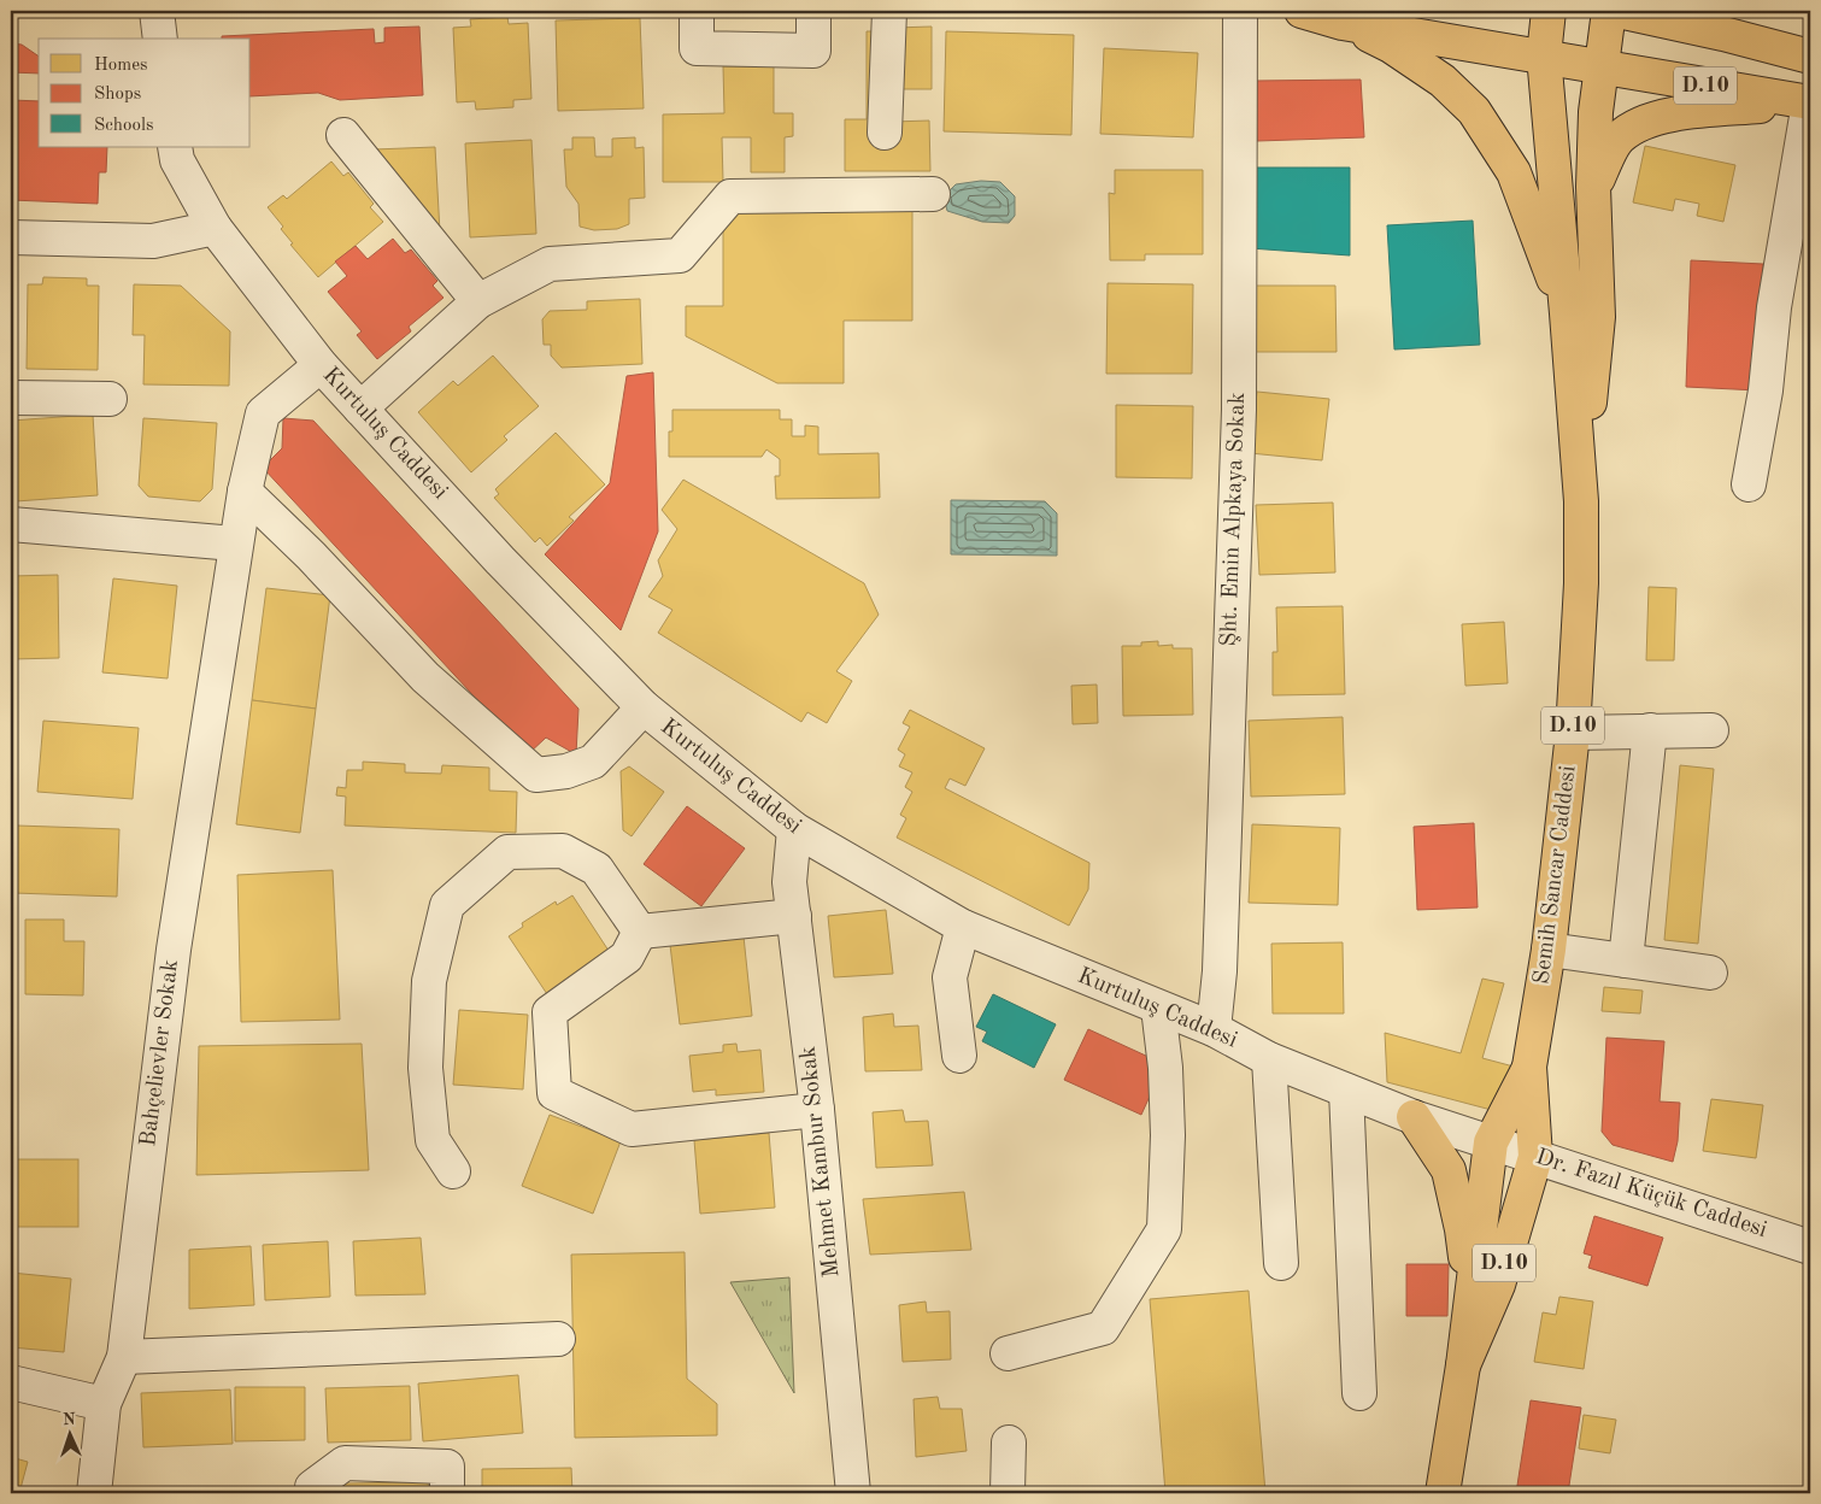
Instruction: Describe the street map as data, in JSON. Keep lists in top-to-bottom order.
{
  "streets": {
    "main road": ["D.10", "Semih Sancar Caddesi"],
    "street": [
      "Kurtuluş Caddesi",
      "Şht. Emin Alpkaya Sokak",
      "Bahçelievler Sokak",
      "Mehmet Kambur Sokak",
      "Dr. Fazıl Küçük Caddesi"
    ]
  },
  "crossings": [
    ["D.10", "Semih Sancar Caddesi"],
    ["Kurtuluş Caddesi", "Şht. Emin Alpkaya Sokak"],
    ["Kurtuluş Caddesi", "Semih Sancar Caddesi"],
    ["Kurtuluş Caddesi", "Bahçelievler Sokak"],
    ["Kurtuluş Caddesi", "Mehmet Kambur Sokak"],
    ["Kurtuluş Caddesi", "Dr. Fazıl Küçük Caddesi"],
    ["Semih Sancar Caddesi", "Dr. Fazıl Küçük Caddesi"]
  ],
  "legend": ["Homes", "Shops", "Schools"],
  "north": "top"
}
